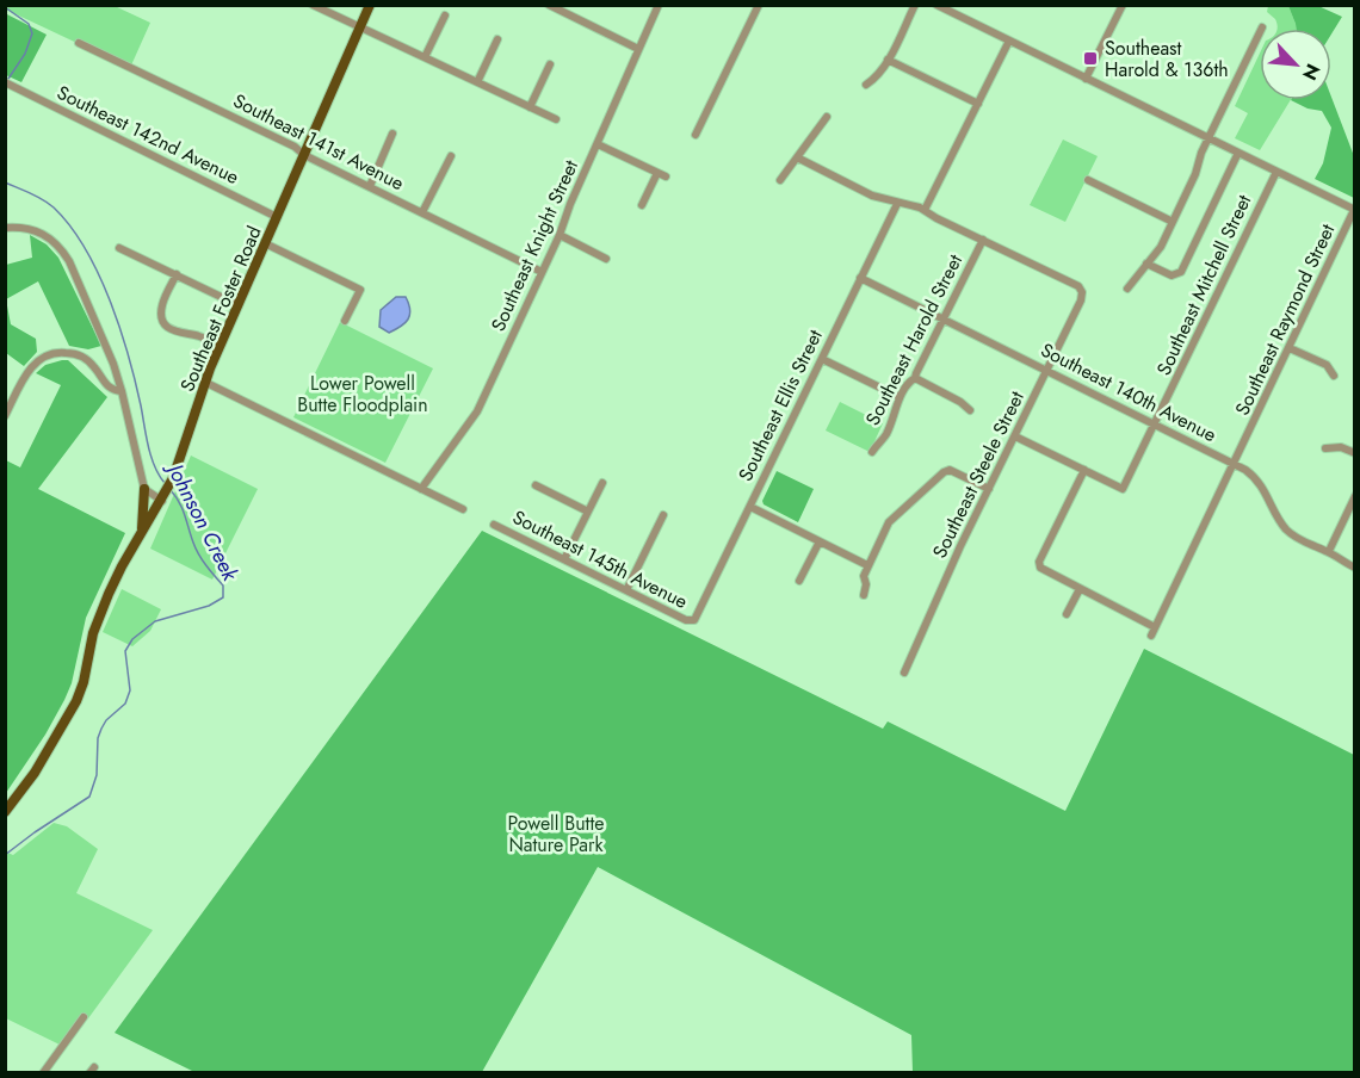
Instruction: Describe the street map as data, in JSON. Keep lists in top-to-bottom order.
{
  "streets": {
    "main road": ["Southeast Foster Road"],
    "street": [
      "Southeast 142nd Avenue",
      "Southeast 141st Avenue",
      "Southeast Knight Street",
      "Southeast Mitchell Street",
      "Southeast Raymond Street",
      "Southeast Harold Street",
      "Southeast 140th Avenue",
      "Southeast Ellis Street",
      "Southeast Steele Street",
      "Southeast 145th Avenue"
    ]
  },
  "crossings": [
    ["Southeast 142nd Avenue", "Southeast Foster Road"],
    ["Southeast 141st Avenue", "Southeast Knight Street"],
    ["Southeast 141st Avenue", "Southeast Foster Road"],
    ["Southeast Mitchell Street", "Southeast 140th Avenue"],
    ["Southeast Raymond Street", "Southeast 140th Avenue"],
    ["Southeast Harold Street", "Southeast 140th Avenue"],
    ["Southeast Harold Street", "Southeast Steele Street"],
    ["Southeast 140th Avenue", "Southeast Ellis Street"],
    ["Southeast 140th Avenue", "Southeast Steele Street"],
    ["Southeast Ellis Street", "Southeast 145th Avenue"]
  ],
  "water": ["Johnson Creek"],
  "parks": ["Lower Powell Butte Floodplain", "Powell Butte Nature Park"],
  "places": {
    "transit": ["Southeast Harold & 136th"]
  },
  "north": "bottom right"
}
